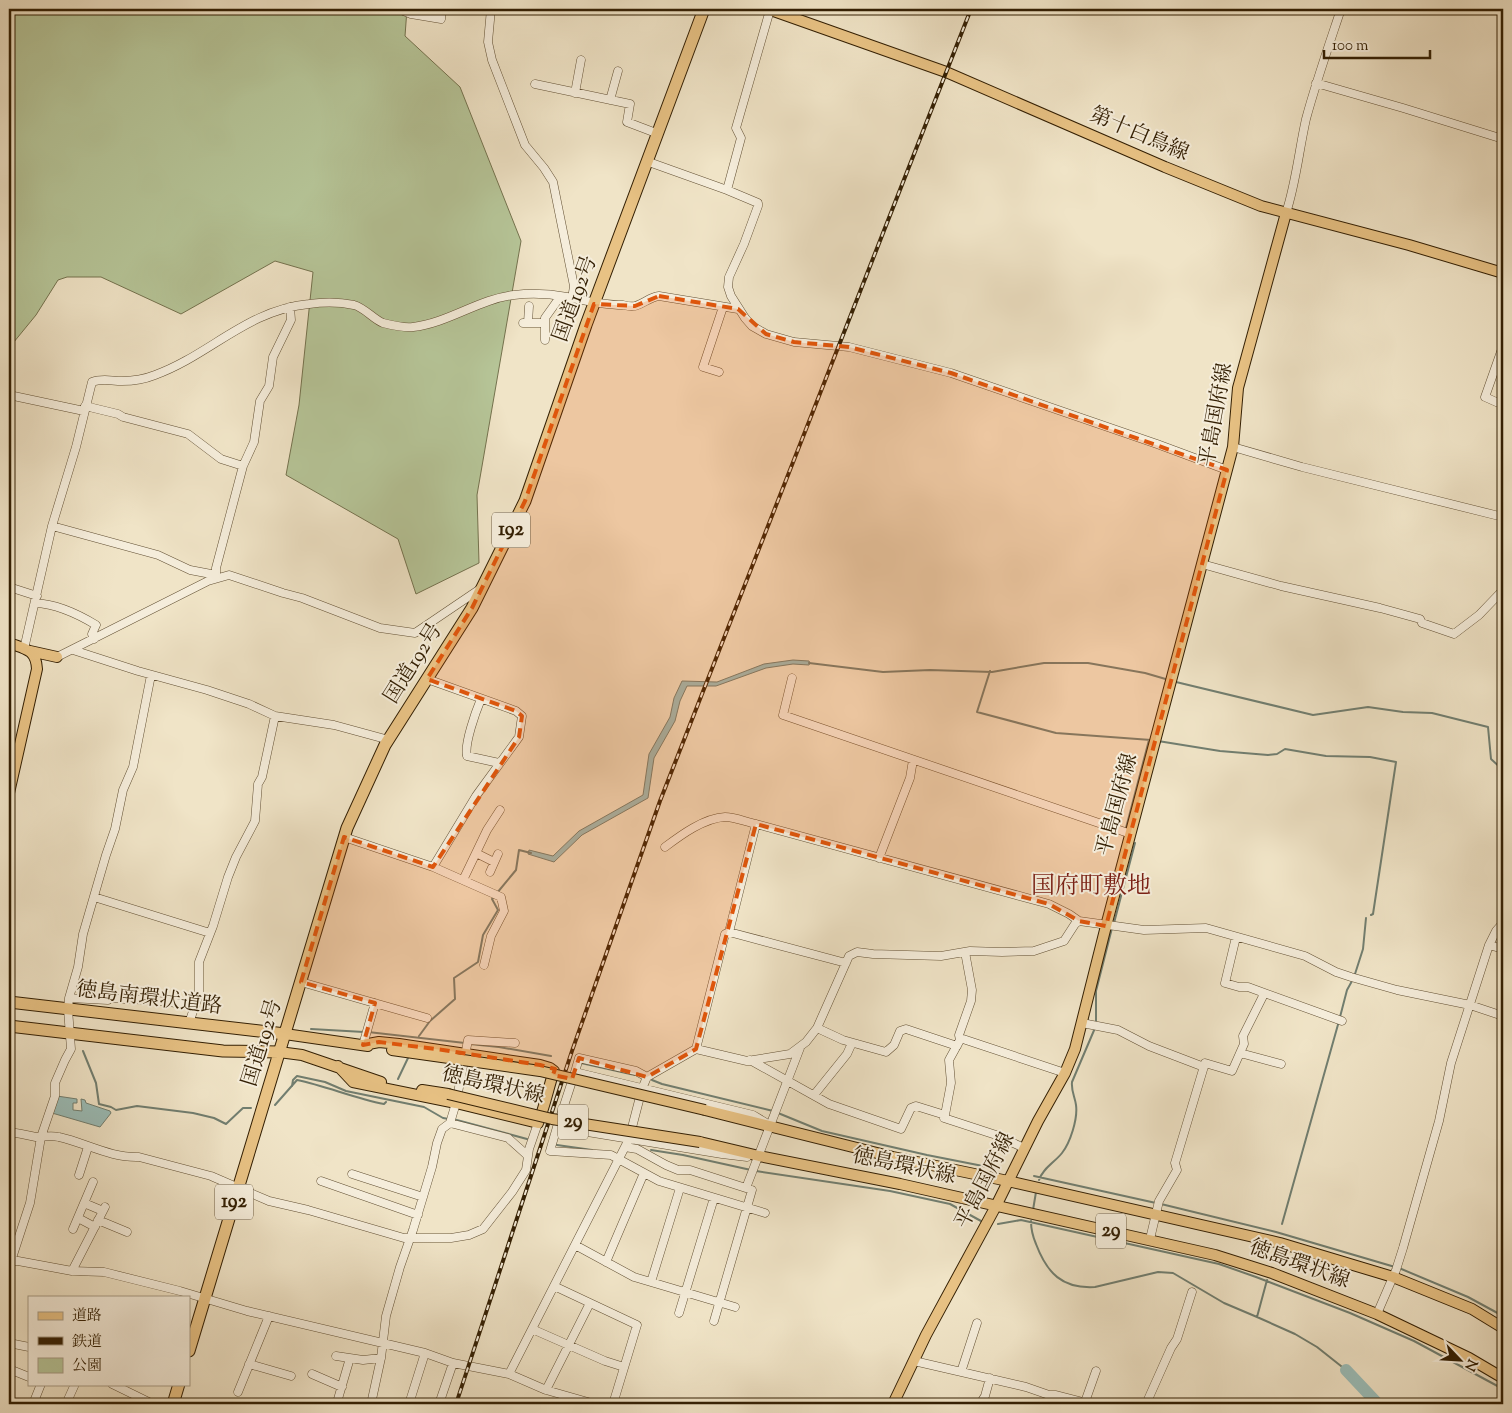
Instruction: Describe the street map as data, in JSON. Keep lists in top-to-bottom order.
{
  "streets": {
    "highway": ["国道192号", "192", "徳島南環状道路"],
    "main road": [
      "第十白鳥線",
      "平島国府線",
      "徳島環状線",
      "29"
    ]
  },
  "crossings": [
    ["第十白鳥線", "平島国府線"],
    ["国道192号", "徳島南環状道路"],
    ["国道192号", "徳島環状線"],
    ["平島国府線", "徳島環状線"],
    ["徳島南環状道路", "徳島環状線"]
  ],
  "districts": ["国府町敷地"],
  "legend": ["道路", "鉄道", "公園"],
  "scale_bar": "100 m",
  "north": "bottom right"
}
